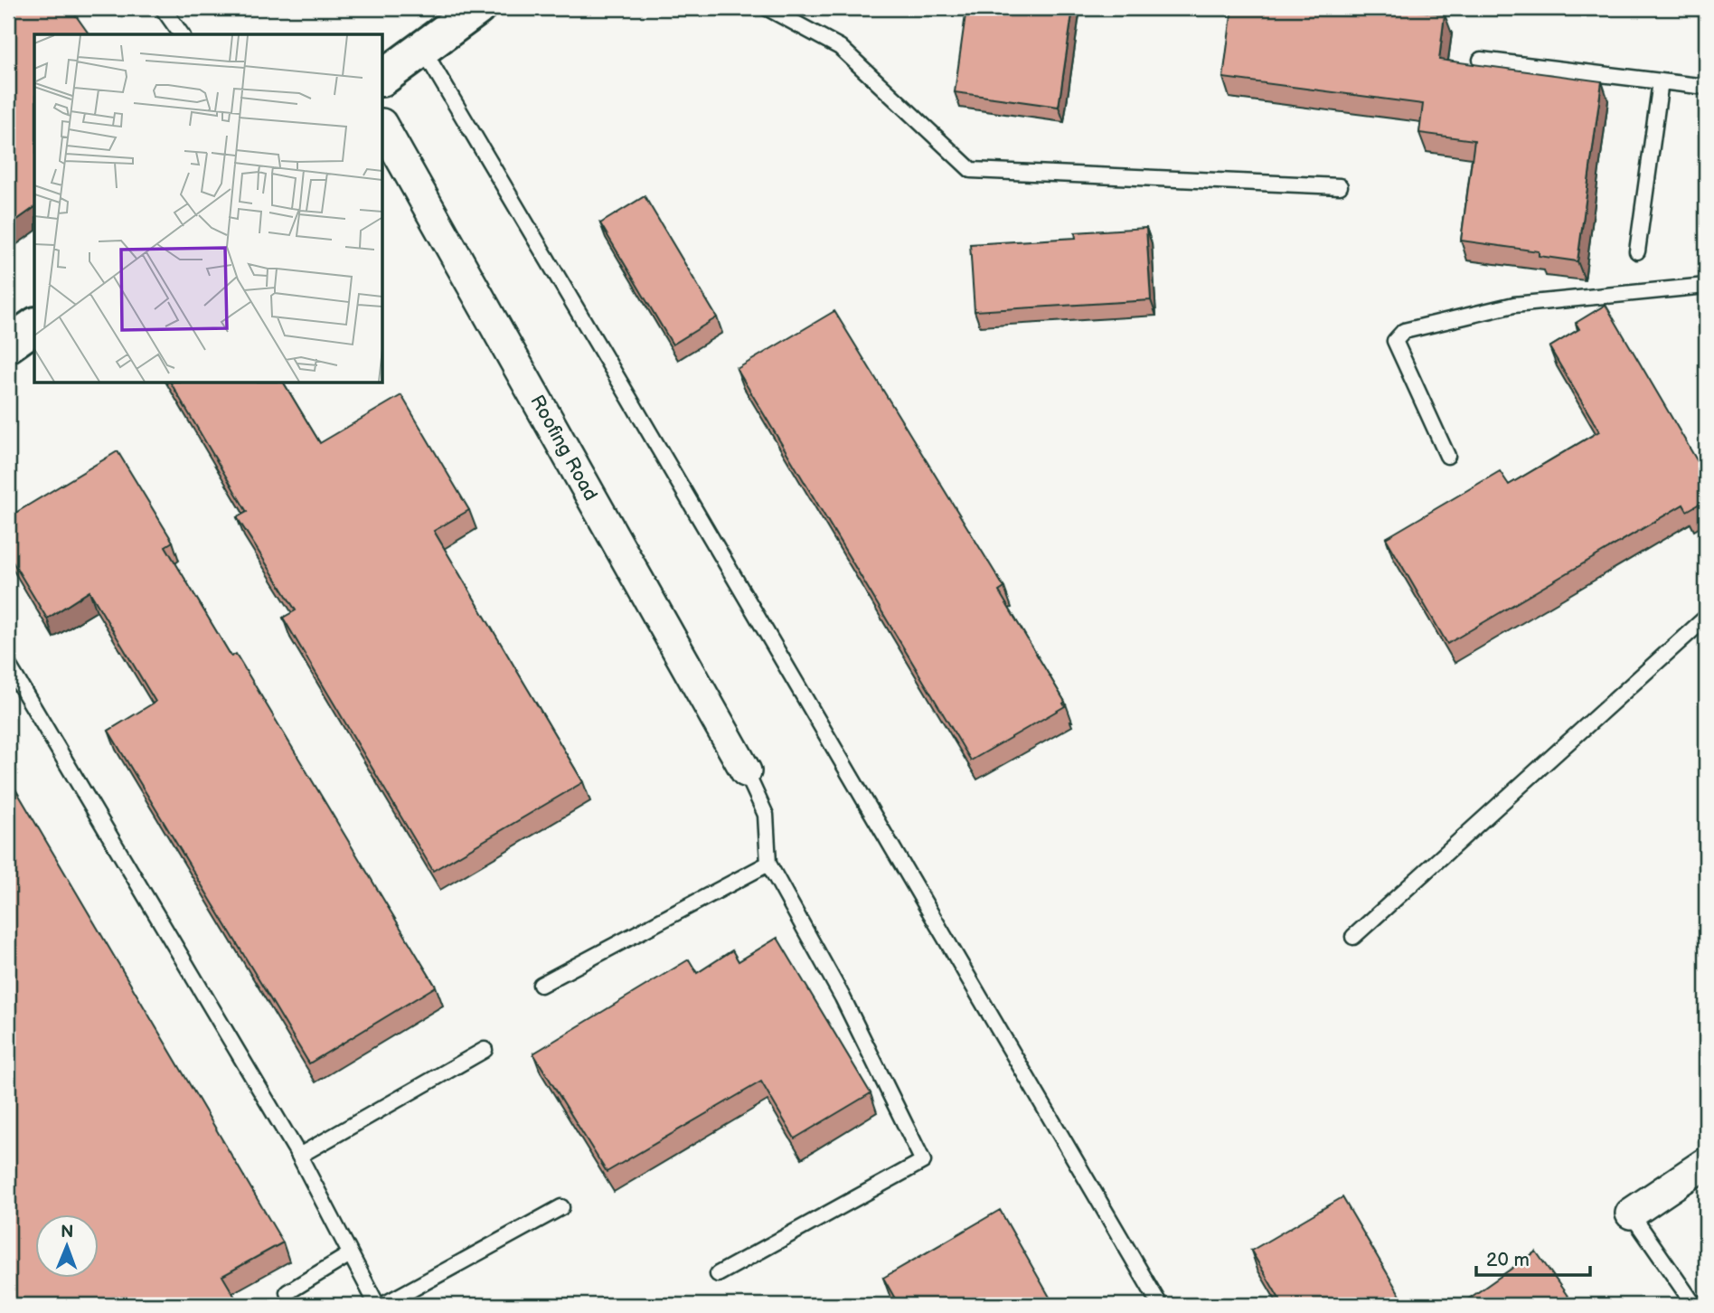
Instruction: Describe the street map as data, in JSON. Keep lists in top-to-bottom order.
{
  "streets": {
    "street": ["Roofing Road"]
  },
  "scale_bar": "20 m",
  "north": "top"
}
